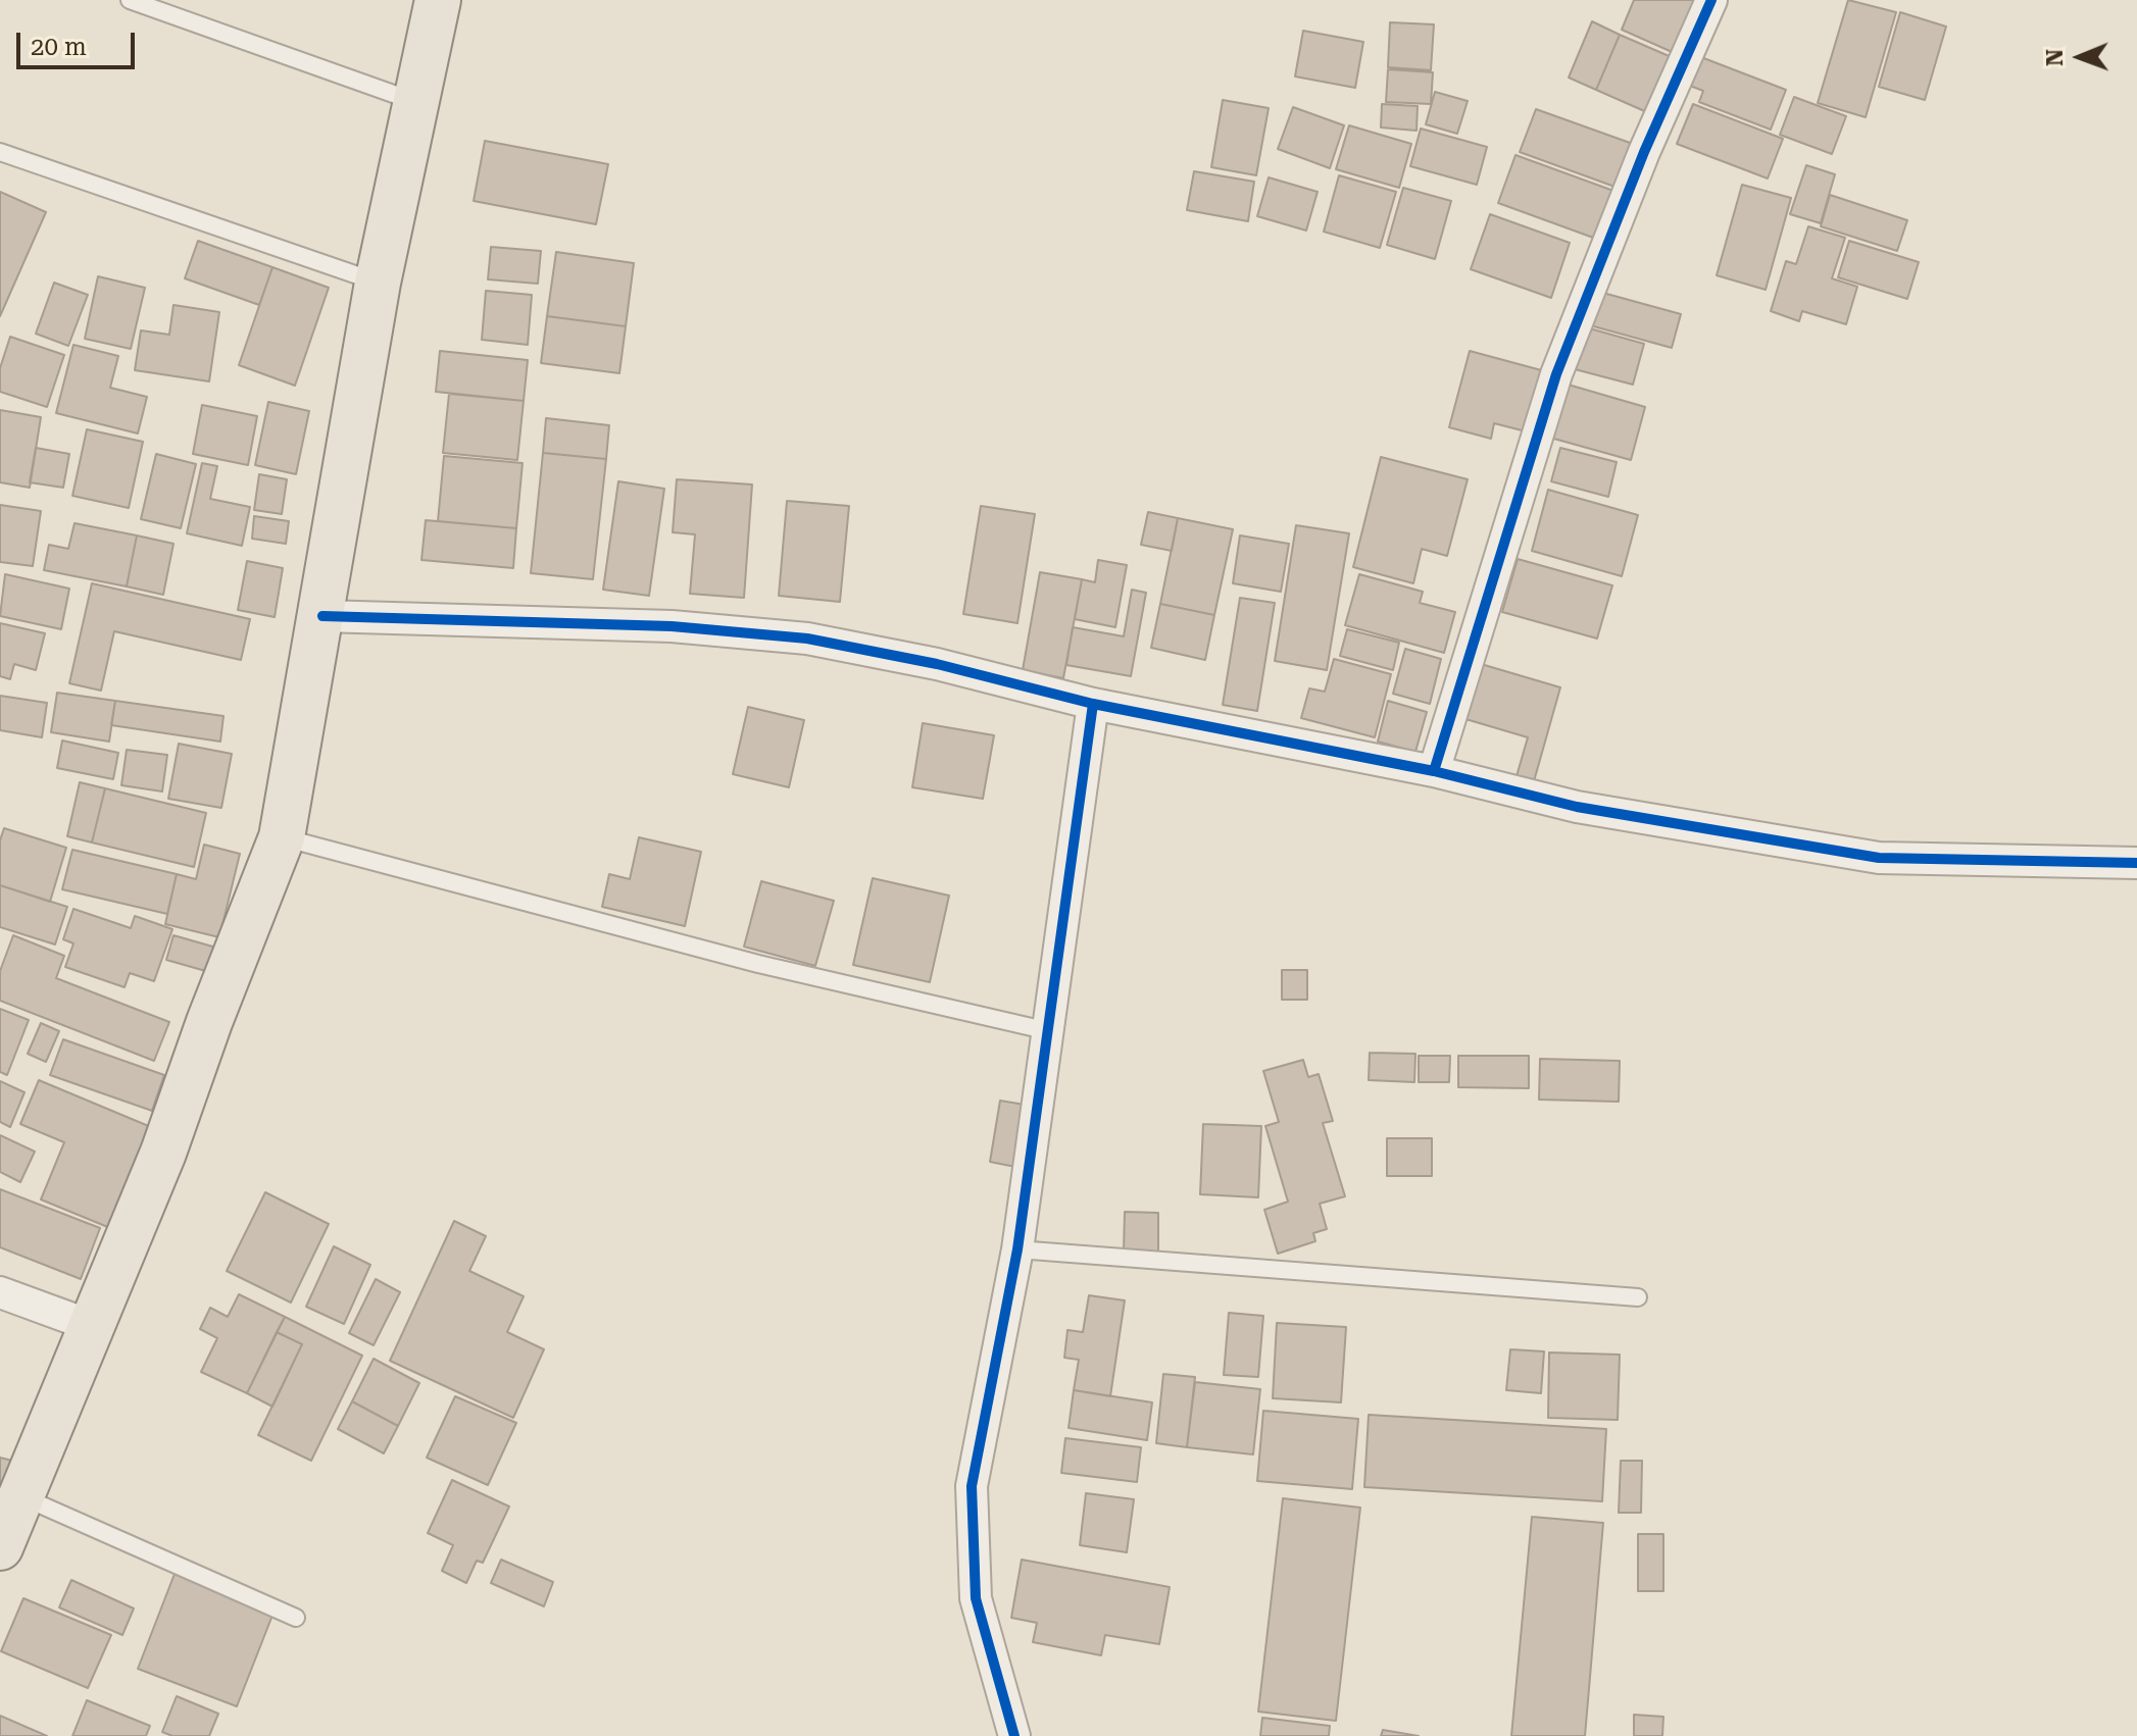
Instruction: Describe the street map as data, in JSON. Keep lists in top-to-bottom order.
{
  "scale_bar": "20 m",
  "north": "left"
}
